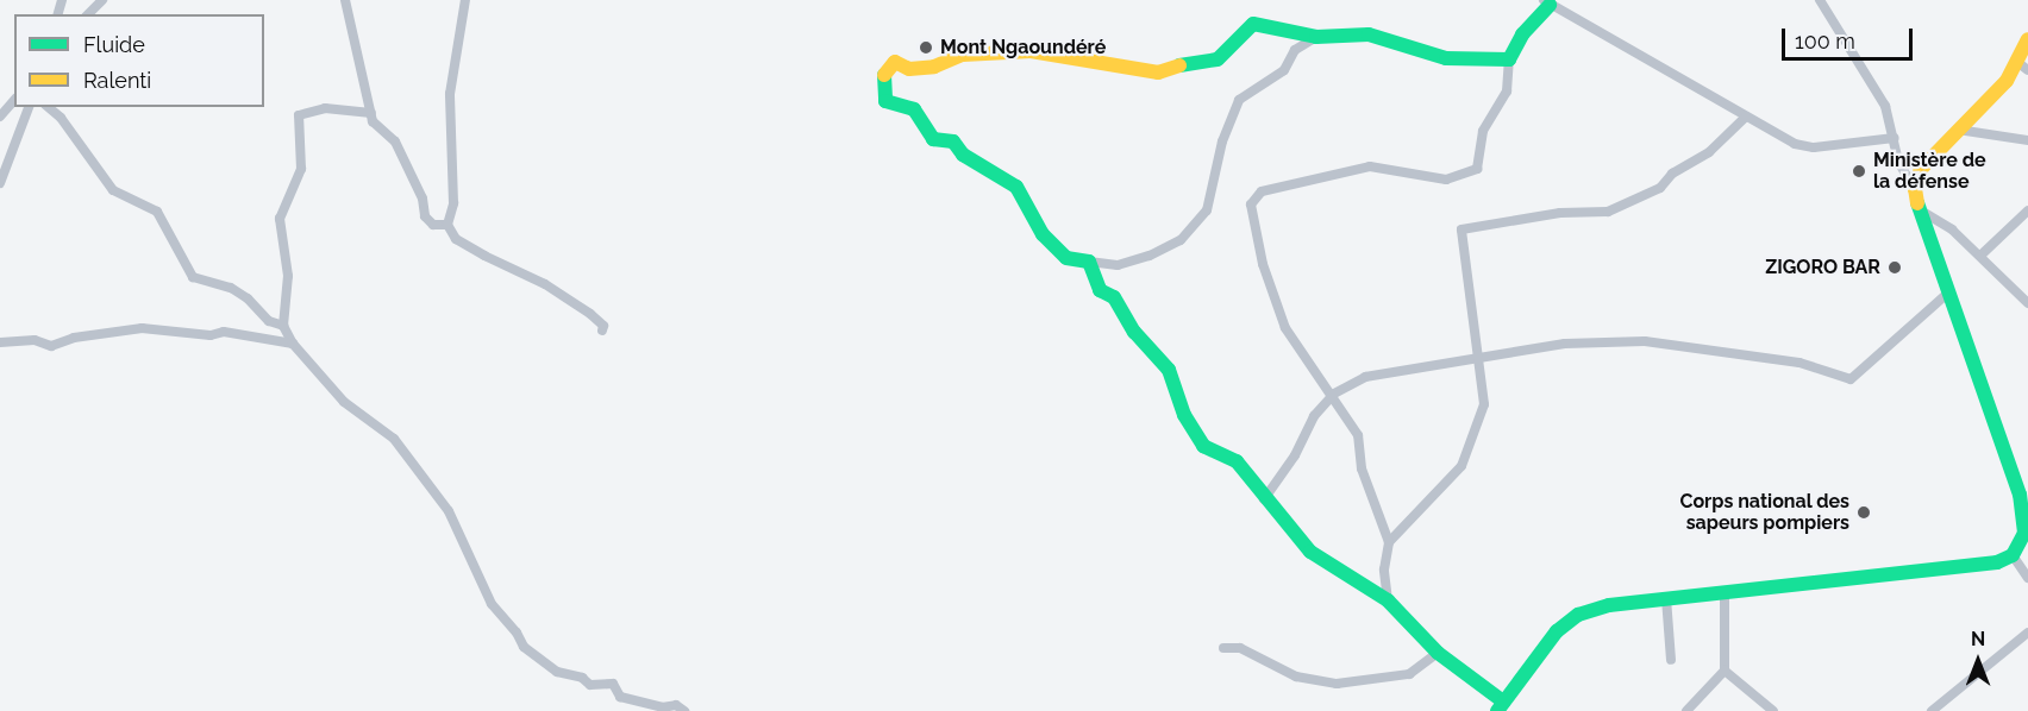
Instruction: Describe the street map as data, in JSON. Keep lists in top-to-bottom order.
{
  "places": [
    "Mont Ngaoundéré",
    "Ministère de la défense",
    "ZIGORO BAR",
    "Corps national des sapeurs pompiers"
  ],
  "legend": ["Fluide", "Ralenti"],
  "scale_bar": "100 m",
  "north": "top"
}
